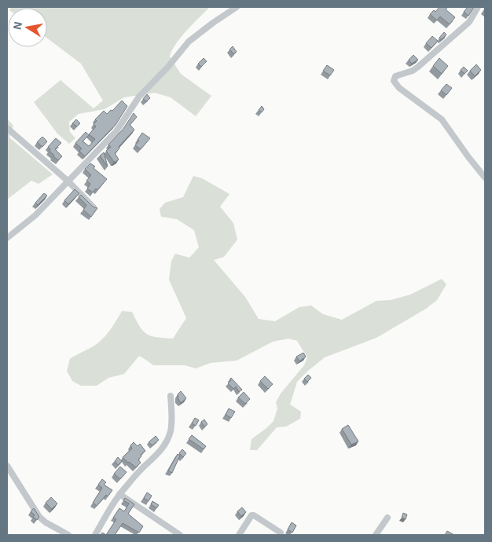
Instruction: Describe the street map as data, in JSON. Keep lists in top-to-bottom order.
{
  "north": "left"
}
